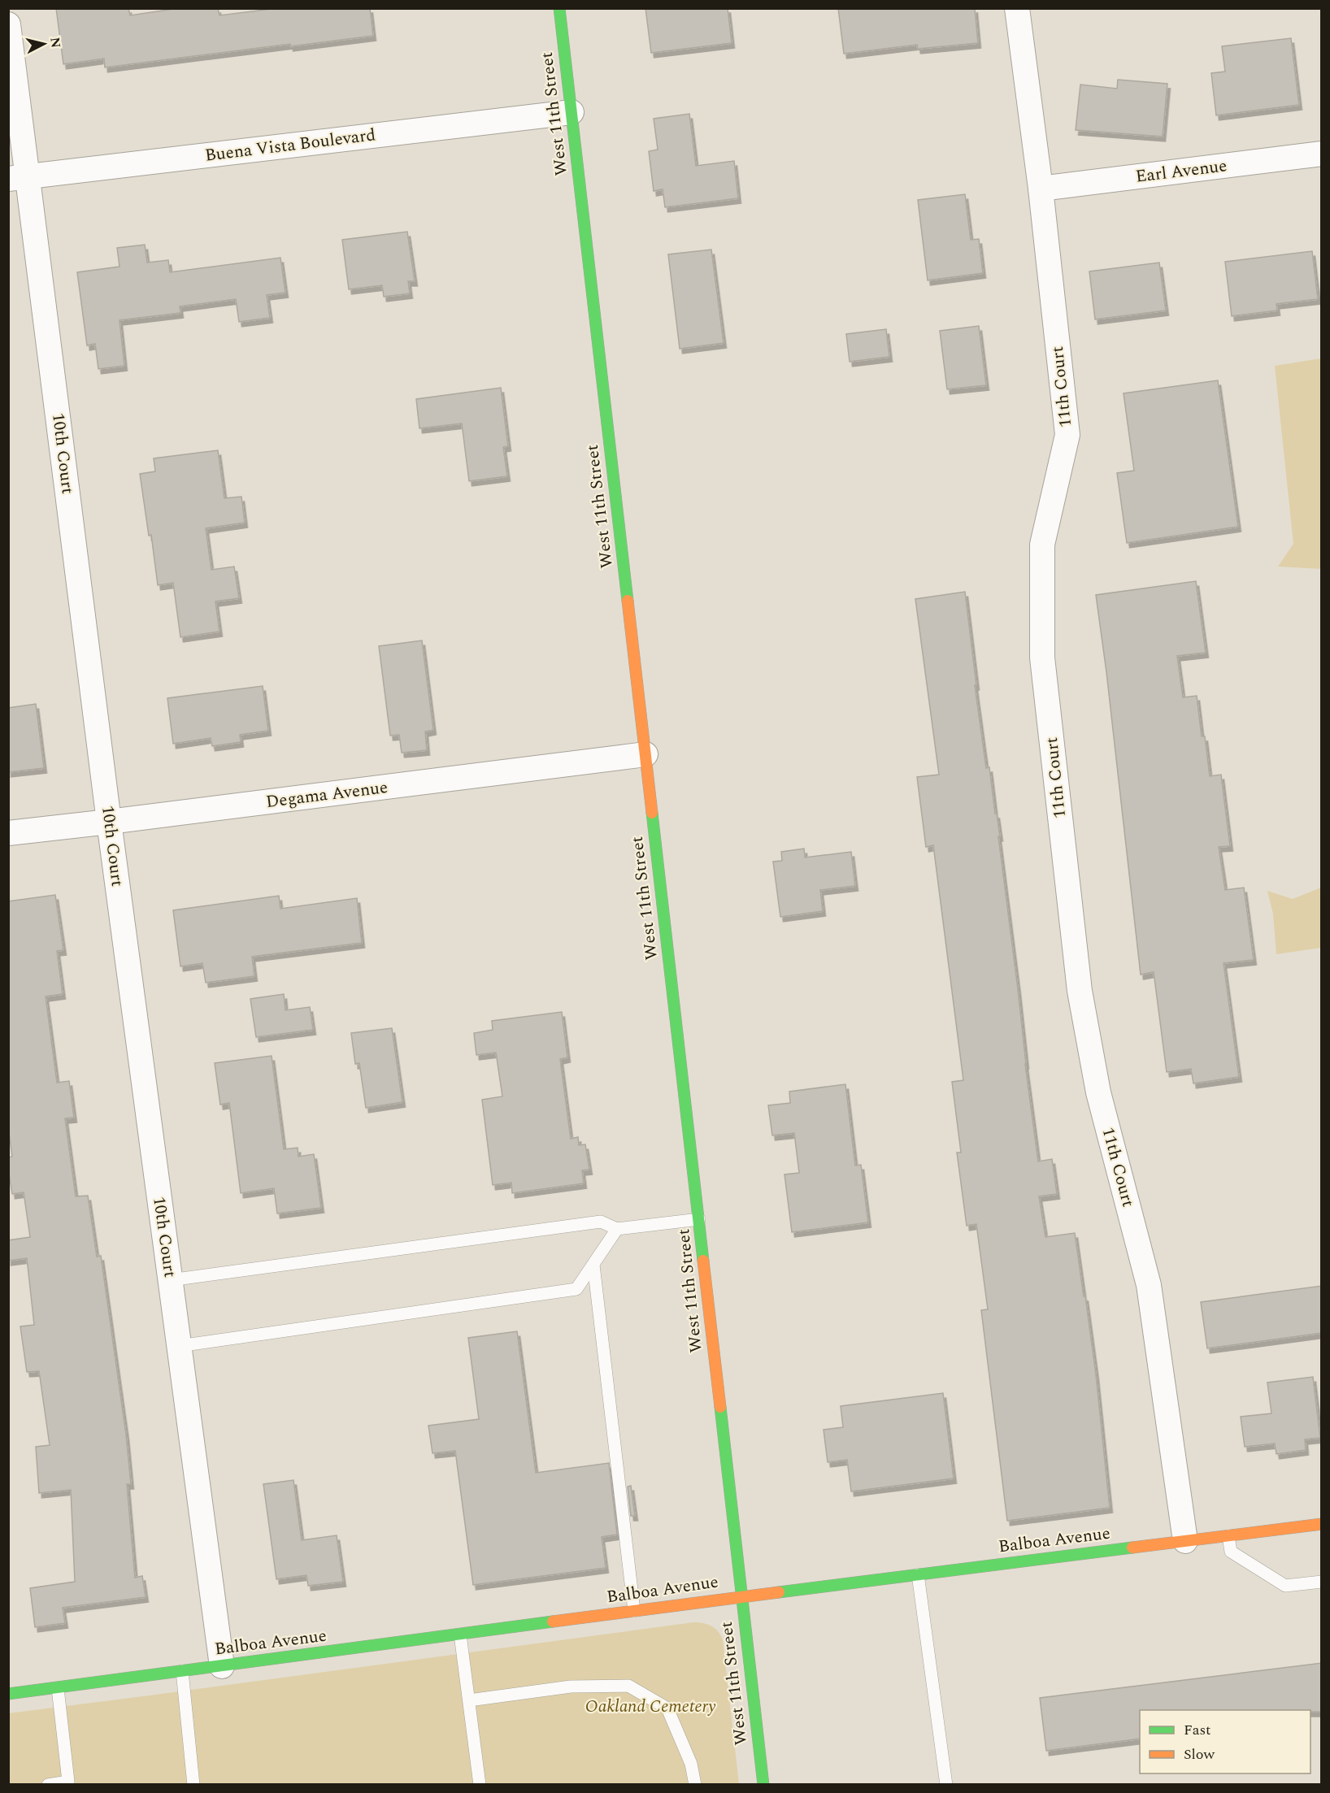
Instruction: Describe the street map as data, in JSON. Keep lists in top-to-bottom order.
{
  "streets": {
    "main road": ["West 11th Street", "Balboa Avenue"],
    "street": [
      "Buena Vista Boulevard",
      "Earl Avenue",
      "11th Court",
      "10th Court",
      "Degama Avenue"
    ]
  },
  "crossings": [
    ["West 11th Street", "Buena Vista Boulevard"],
    ["West 11th Street", "Degama Avenue"],
    ["West 11th Street", "Balboa Avenue"],
    ["Buena Vista Boulevard", "10th Court"],
    ["Earl Avenue", "11th Court"],
    ["11th Court", "Balboa Avenue"],
    ["10th Court", "Degama Avenue"],
    ["10th Court", "Balboa Avenue"]
  ],
  "parks": ["Oakland Cemetery"],
  "legend": ["Fast", "Slow"],
  "north": "right"
}
